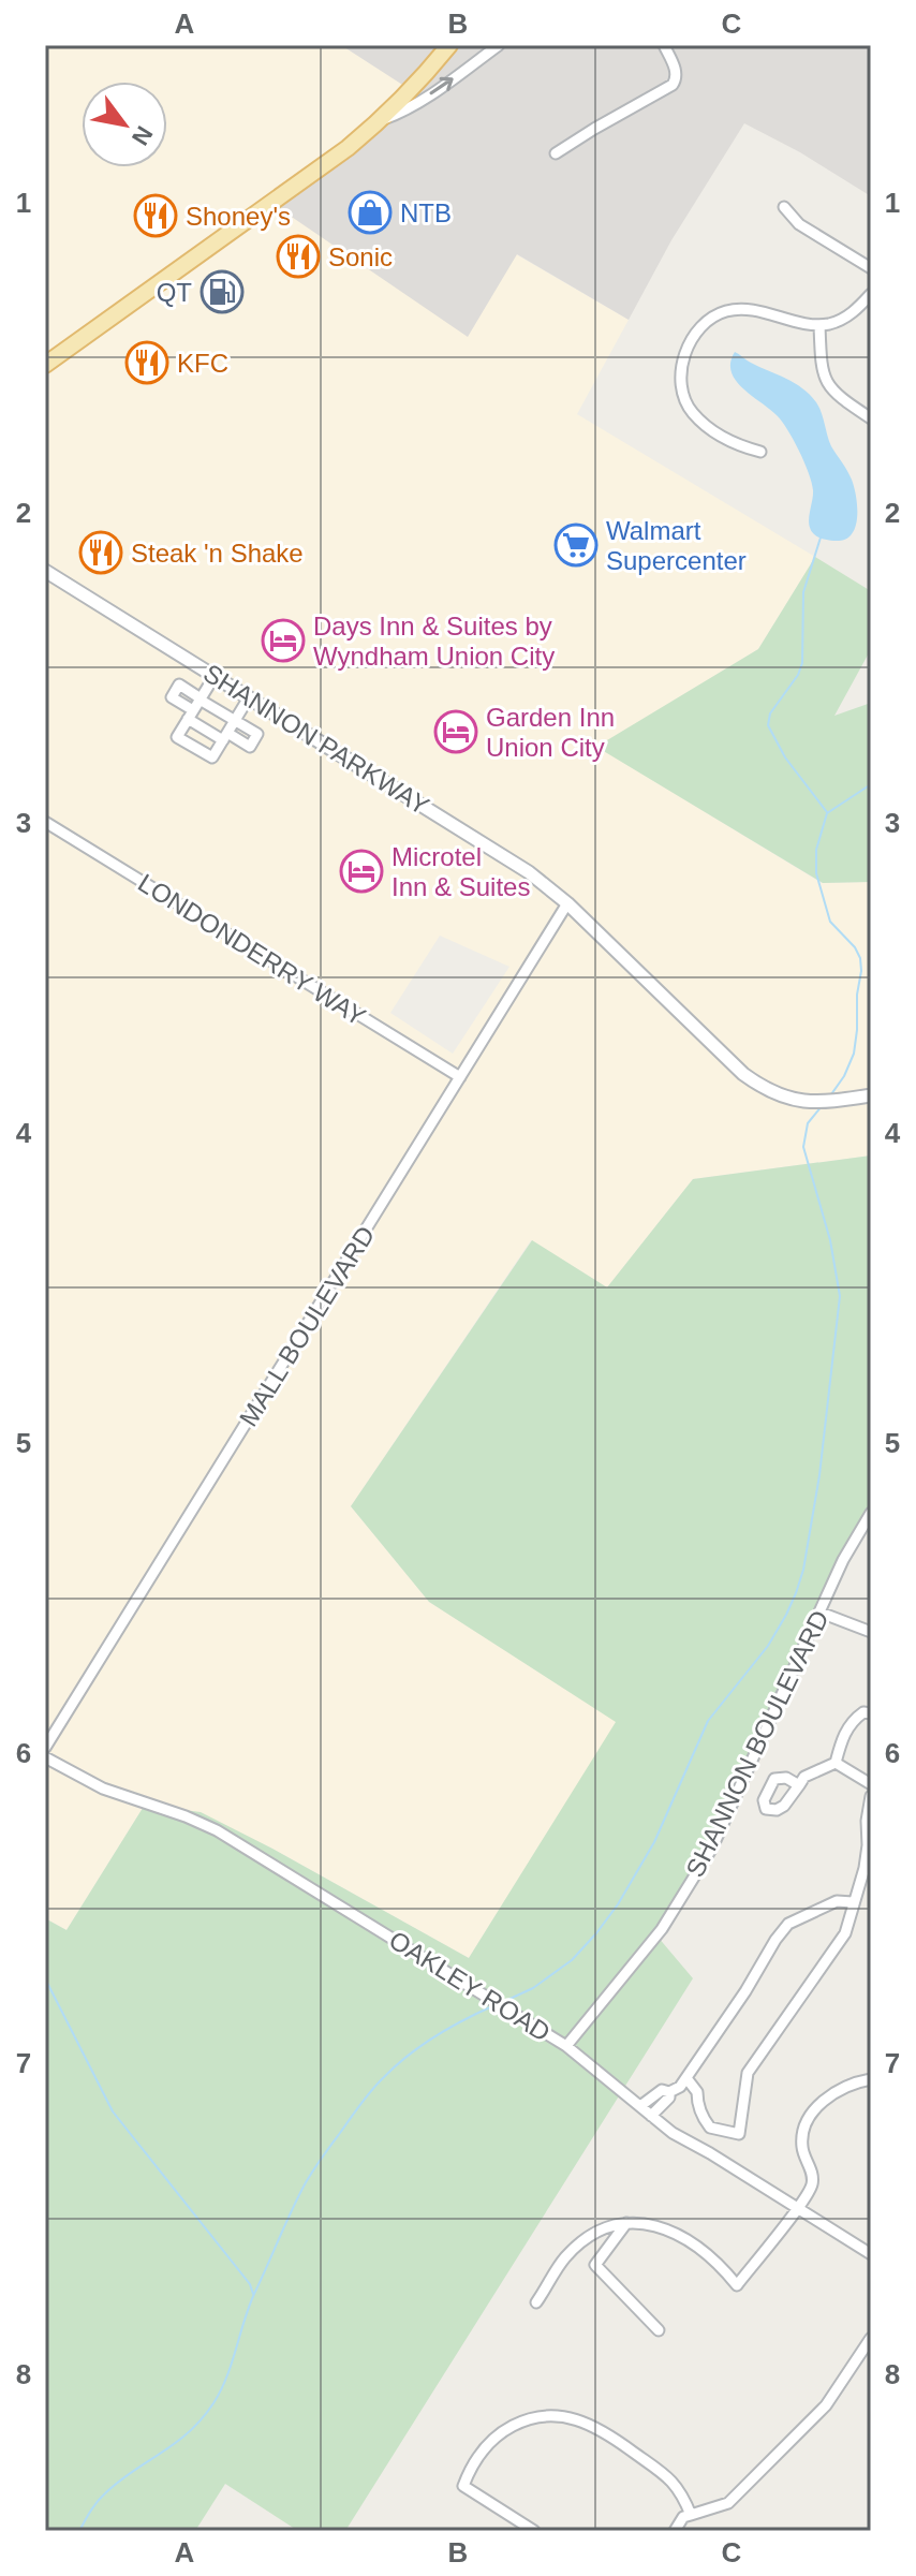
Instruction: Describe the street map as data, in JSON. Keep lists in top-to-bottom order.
{
  "streets": {
    "street": [
      "SHANNON PARKWAY",
      "LONDONDERRY WAY",
      "MALL BOULEVARD",
      "SHANNON BOULEVARD",
      "OAKLEY ROAD"
    ]
  },
  "crossings": [
    ["SHANNON PARKWAY", "MALL BOULEVARD"],
    ["LONDONDERRY WAY", "MALL BOULEVARD"],
    ["SHANNON BOULEVARD", "OAKLEY ROAD"]
  ],
  "places": {
    "shop": ["NTB"],
    "restaurant": [
      "Shoney's",
      "Sonic",
      "KFC",
      "Steak 'n Shake"
    ],
    "fuel station": ["QT"],
    "supermarket": ["Walmart Supercenter"],
    "hotel": ["Days Inn & Suites by Wyndham Union City", "Garden Inn Union City", "Microtel Inn & Suites"]
  },
  "north": "bottom right",
  "grid": {
    "columns": ["A", "B", "C"],
    "rows": [
      "1",
      "2",
      "3",
      "4",
      "5",
      "6",
      "7",
      "8"
    ]
  }
}
